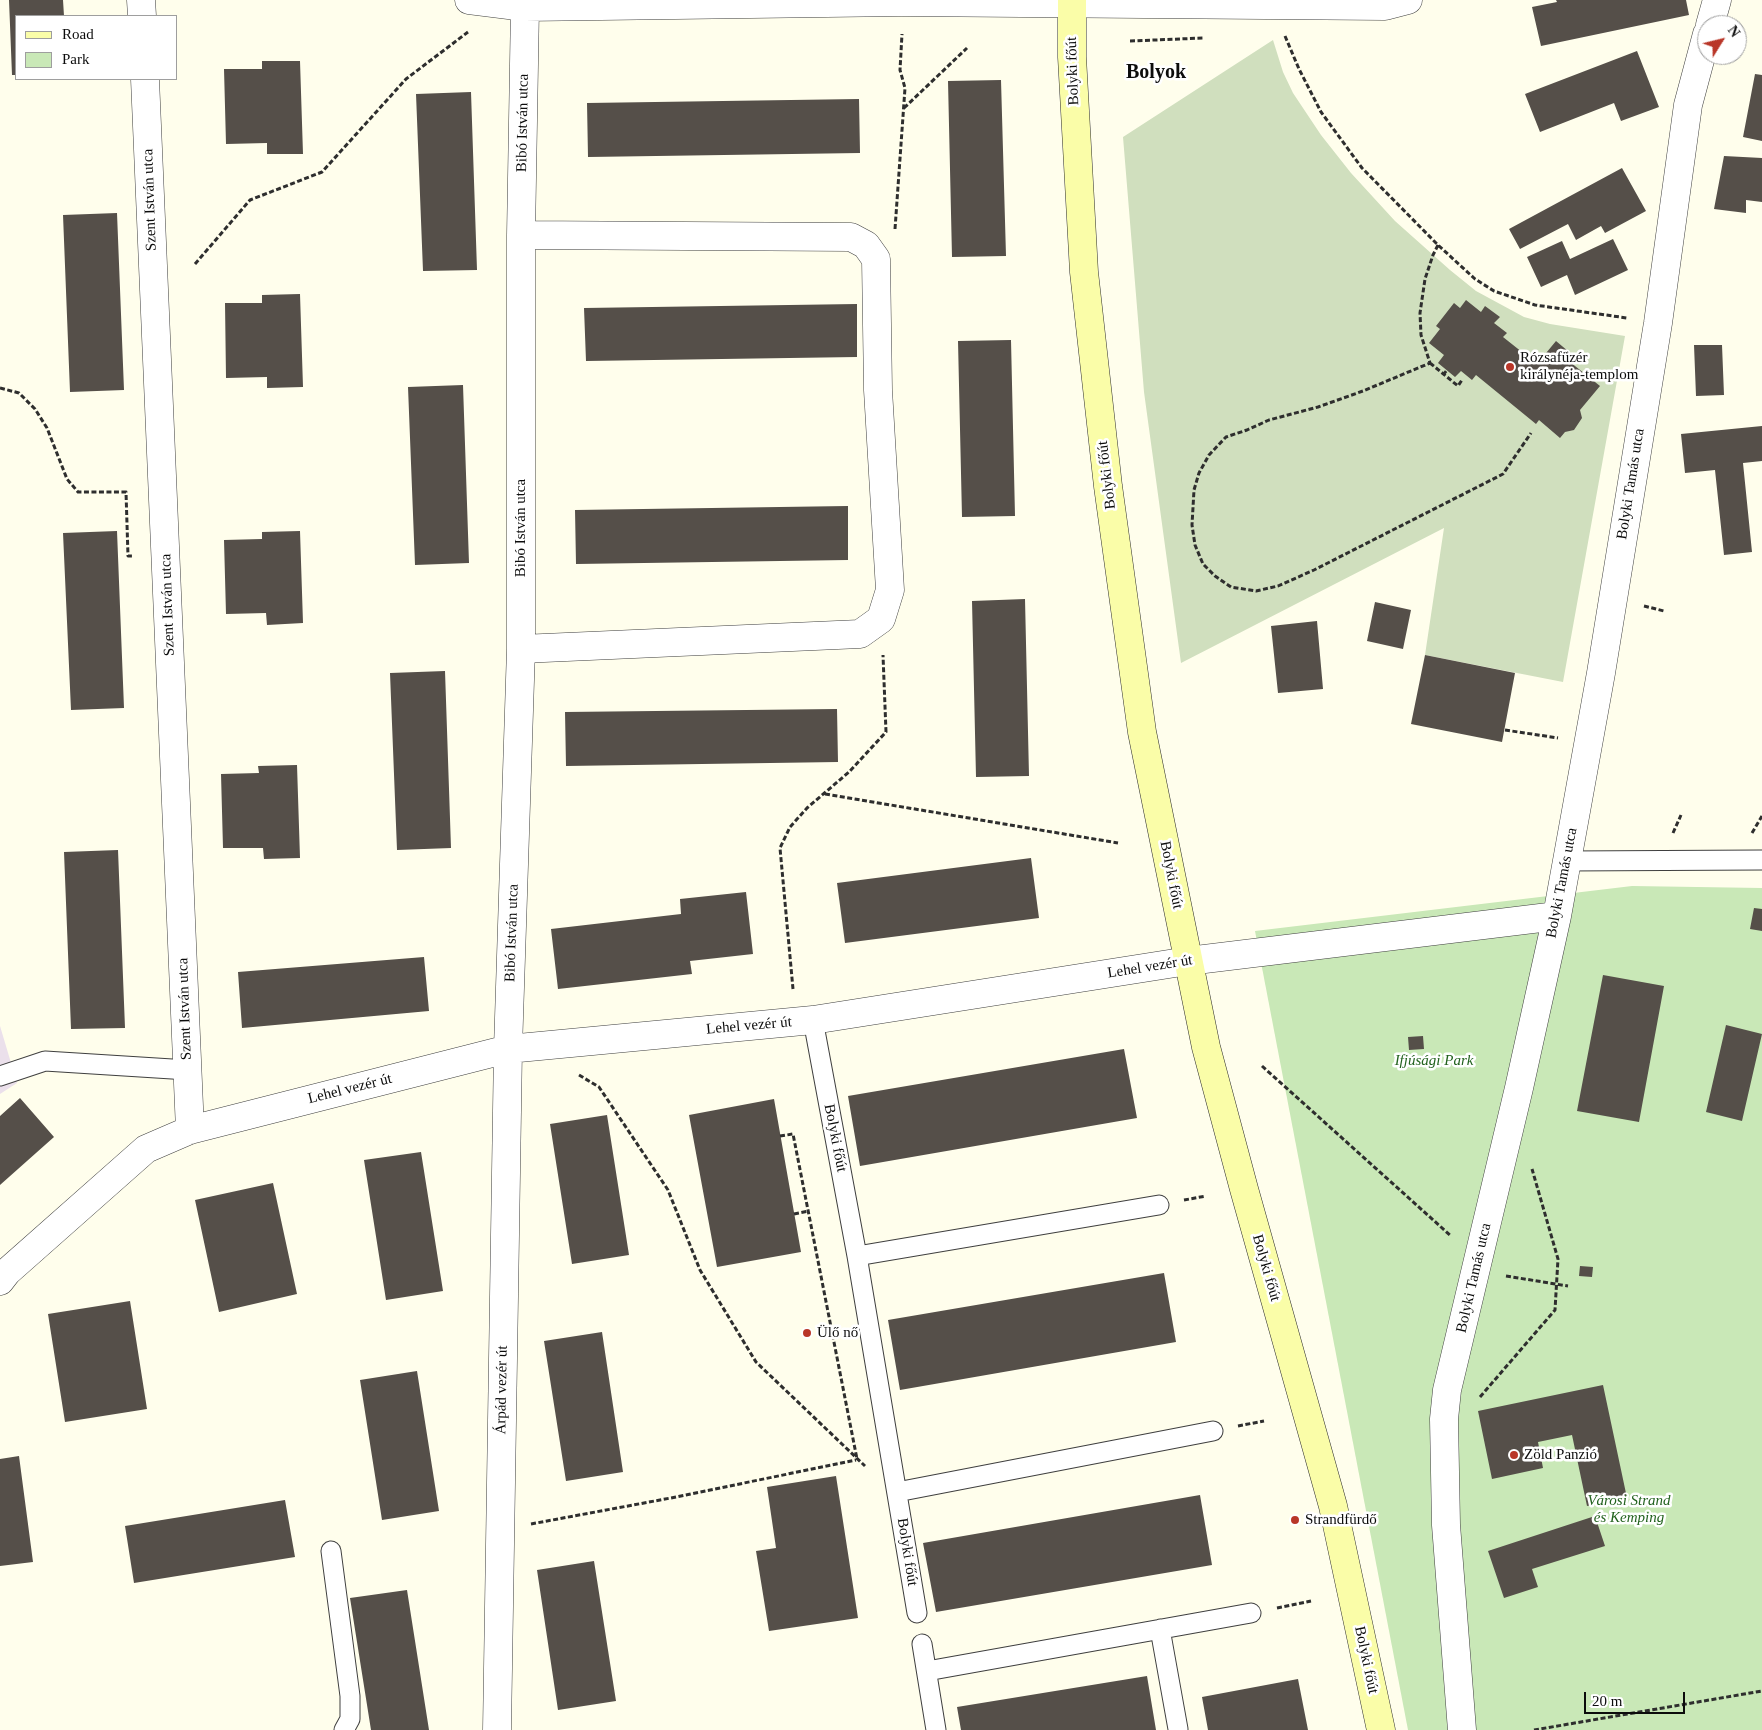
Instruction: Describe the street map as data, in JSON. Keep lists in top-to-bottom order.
{
  "streets": {
    "main road": ["Bolyki főút"],
    "street": [
      "Bibó István utca",
      "Szent István utca",
      "Bolyki Tamás utca",
      "Lehel vezér út",
      "Árpád vezér út"
    ]
  },
  "crossings": [
    ["Bolyki főút", "Lehel vezér út"],
    ["Bibó István utca", "Lehel vezér út"],
    ["Bibó István utca", "Árpád vezér út"],
    ["Szent István utca", "Lehel vezér út"],
    ["Bolyki Tamás utca", "Lehel vezér út"],
    ["Lehel vezér út", "Árpád vezér út"]
  ],
  "districts": ["Bolyok"],
  "parks": ["Ifjúsági Park", "Városi Strand és Kemping"],
  "places": [
    "Rózsafüzér királynéja-templom",
    "Ülő nő",
    "Zöld Panzió",
    "Strandfürdő"
  ],
  "legend": ["Road", "Park"],
  "scale_bar": "20 m",
  "north": "top right"
}
